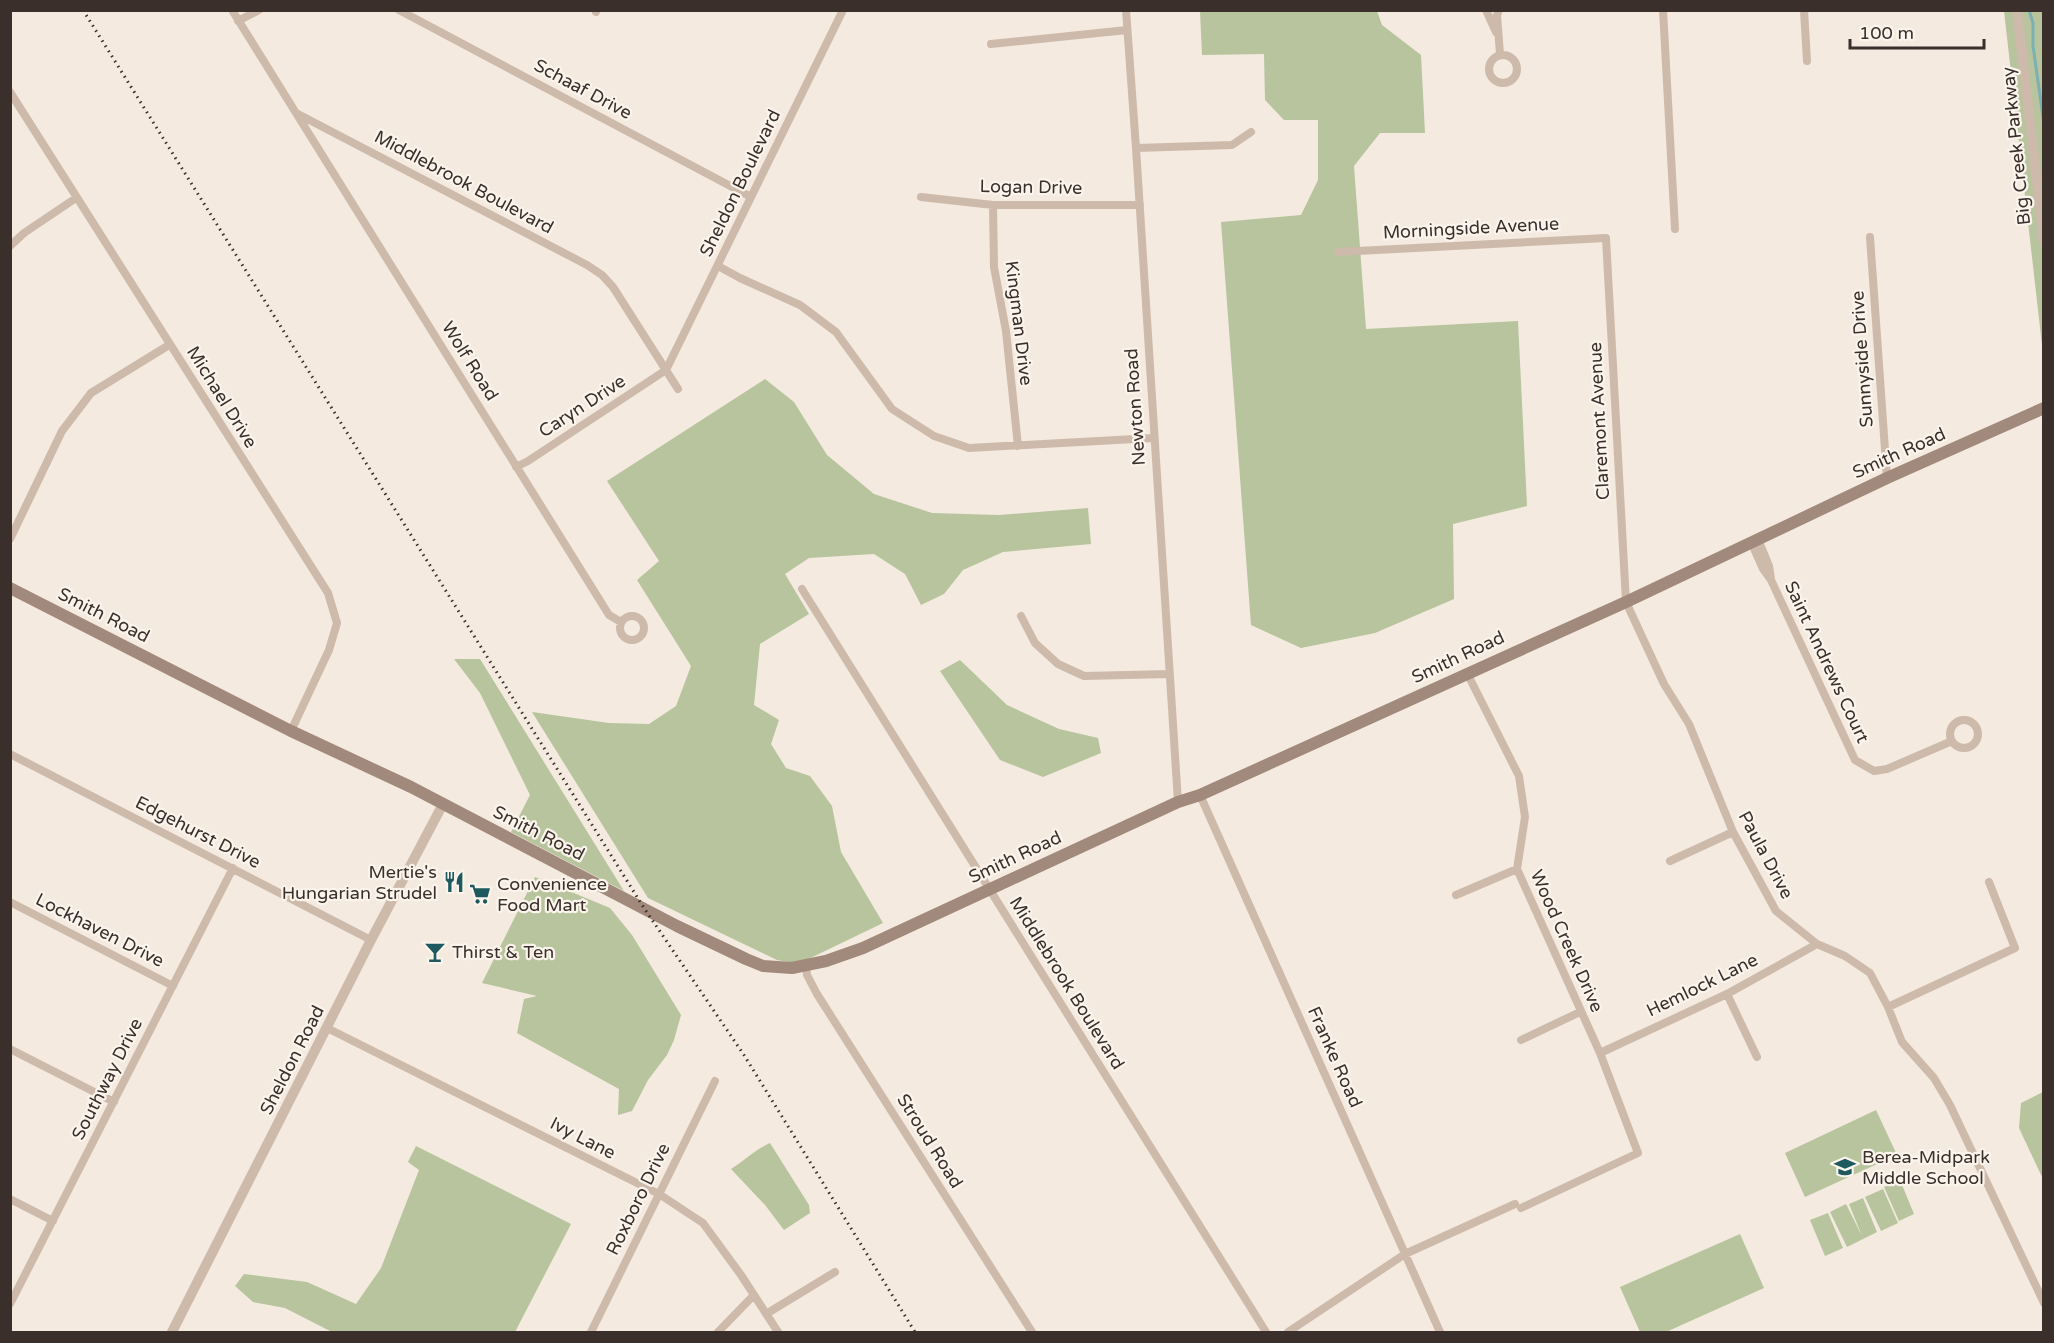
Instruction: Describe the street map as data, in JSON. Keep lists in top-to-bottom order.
{
  "streets": {
    "main road": ["Smith Road"],
    "street": [
      "Schaaf Drive",
      "Big Creek Parkway",
      "Middlebrook Boulevard",
      "Sheldon Boulevard",
      "Logan Drive",
      "Morningside Avenue",
      "Kingman Drive",
      "Sunnyside Drive",
      "Wolf Road",
      "Michael Drive",
      "Caryn Drive",
      "Newton Road",
      "Claremont Avenue",
      "Saint Andrews Court",
      "Edgehurst Drive",
      "Paula Drive",
      "Lockhaven Drive",
      "Wood Creek Drive",
      "Hemlock Lane",
      "Franke Road",
      "Sheldon Road",
      "Southway Drive",
      "Ivy Lane",
      "Stroud Road",
      "Roxboro Drive"
    ]
  },
  "crossings": [
    ["Schaaf Drive", "Sheldon Boulevard"],
    ["Middlebrook Boulevard", "Sheldon Boulevard"],
    ["Middlebrook Boulevard", "Wolf Road"],
    ["Middlebrook Boulevard", "Caryn Drive"],
    ["Middlebrook Boulevard", "Smith Road"],
    ["Sheldon Boulevard", "Caryn Drive"],
    ["Logan Drive", "Kingman Drive"],
    ["Logan Drive", "Newton Road"],
    ["Morningside Avenue", "Claremont Avenue"],
    ["Sunnyside Drive", "Smith Road"],
    ["Wolf Road", "Caryn Drive"],
    ["Michael Drive", "Smith Road"],
    ["Newton Road", "Smith Road"],
    ["Claremont Avenue", "Smith Road"],
    ["Claremont Avenue", "Paula Drive"],
    ["Smith Road", "Saint Andrews Court"],
    ["Smith Road", "Paula Drive"],
    ["Smith Road", "Wood Creek Drive"],
    ["Smith Road", "Franke Road"],
    ["Smith Road", "Sheldon Road"],
    ["Smith Road", "Stroud Road"],
    ["Edgehurst Drive", "Sheldon Road"],
    ["Edgehurst Drive", "Southway Drive"],
    ["Paula Drive", "Hemlock Lane"],
    ["Lockhaven Drive", "Southway Drive"],
    ["Wood Creek Drive", "Hemlock Lane"],
    ["Wood Creek Drive", "Franke Road"],
    ["Sheldon Road", "Ivy Lane"],
    ["Ivy Lane", "Roxboro Drive"]
  ],
  "places": {
    "restaurant": ["Mertie's Hungarian Strudel"],
    "supermarket": ["Convenience Food Mart"],
    "bar": ["Thirst & Ten"],
    "school or university": ["Berea-Midpark Middle School"]
  },
  "scale_bar": "100 m"
}
